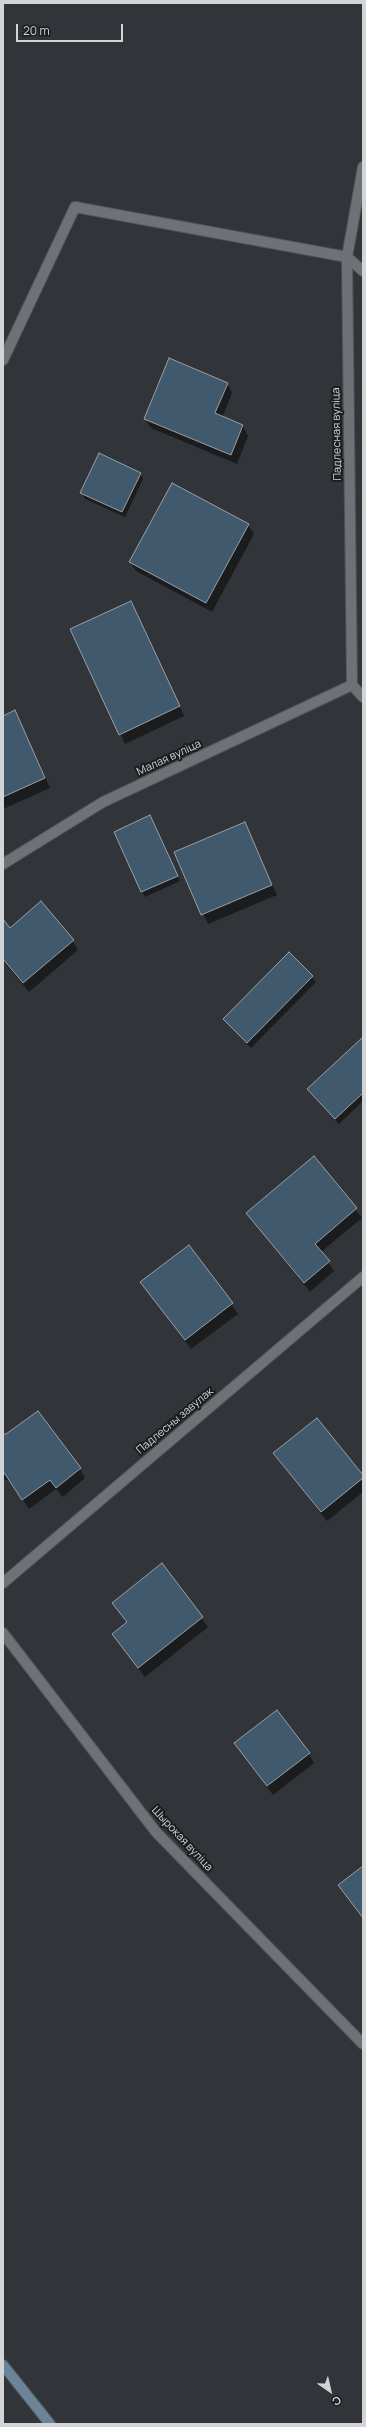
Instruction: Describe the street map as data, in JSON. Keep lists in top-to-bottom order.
{
  "streets": {
    "street": [
      "Падлесная вуліца",
      "Малая вуліца",
      "Падлесны завулак",
      "Шырокая вуліца"
    ]
  },
  "crossings": [
    ["Падлесная вуліца", "Малая вуліца"]
  ],
  "scale_bar": "20 m",
  "north": "bottom right"
}
